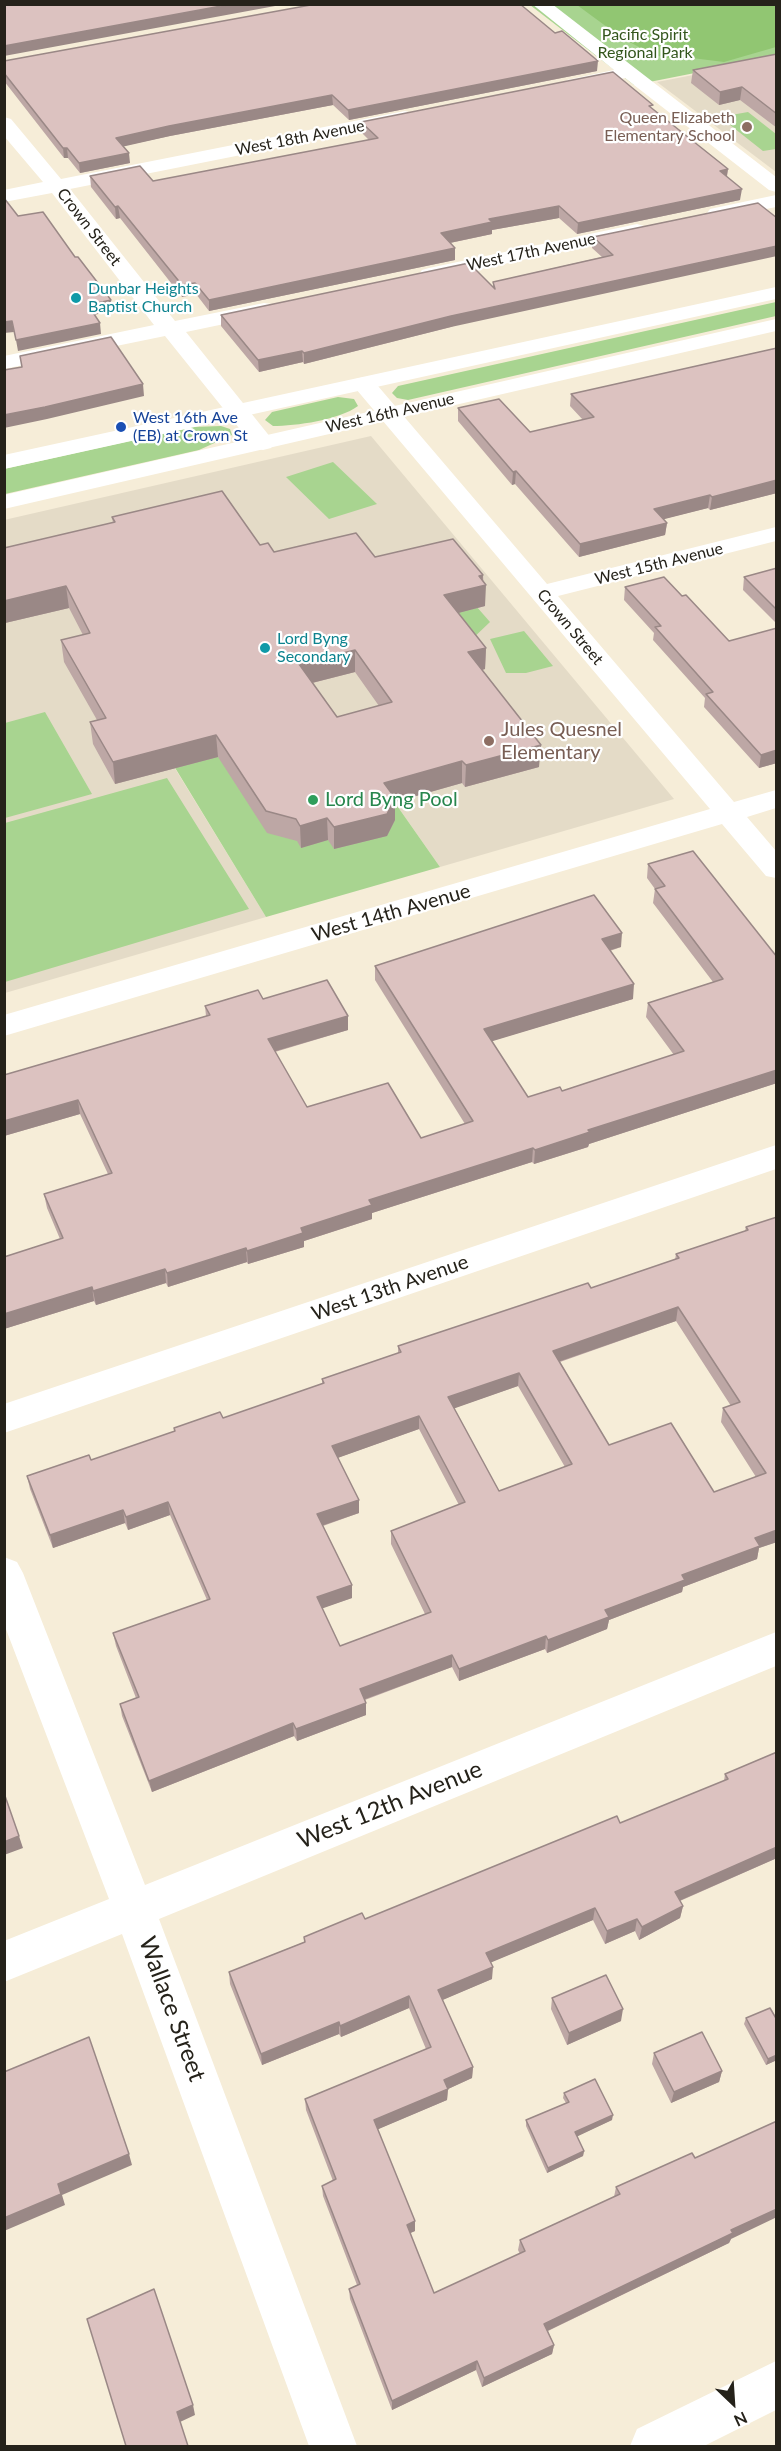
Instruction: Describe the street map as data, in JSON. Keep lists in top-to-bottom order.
{
  "streets": {
    "street": [
      "West 18th Avenue",
      "Crown Street",
      "West 17th Avenue",
      "West 16th Avenue",
      "West 15th Avenue",
      "West 14th Avenue",
      "West 13th Avenue",
      "West 12th Avenue",
      "Wallace Street"
    ]
  },
  "crossings": [
    ["West 18th Avenue", "Crown Street"],
    ["Crown Street", "West 16th Avenue"],
    ["Crown Street", "West 15th Avenue"],
    ["Crown Street", "West 14th Avenue"],
    ["West 12th Avenue", "Wallace Street"]
  ],
  "parks": ["Pacific Spirit Regional Park"],
  "places": [
    "Queen Elizabeth Elementary School",
    "Dunbar Heights Baptist Church",
    "West 16th Ave (EB) at Crown St",
    "Lord Byng Secondary",
    "Jules Quesnel Elementary",
    "Lord Byng Pool"
  ],
  "north": "bottom right"
}
